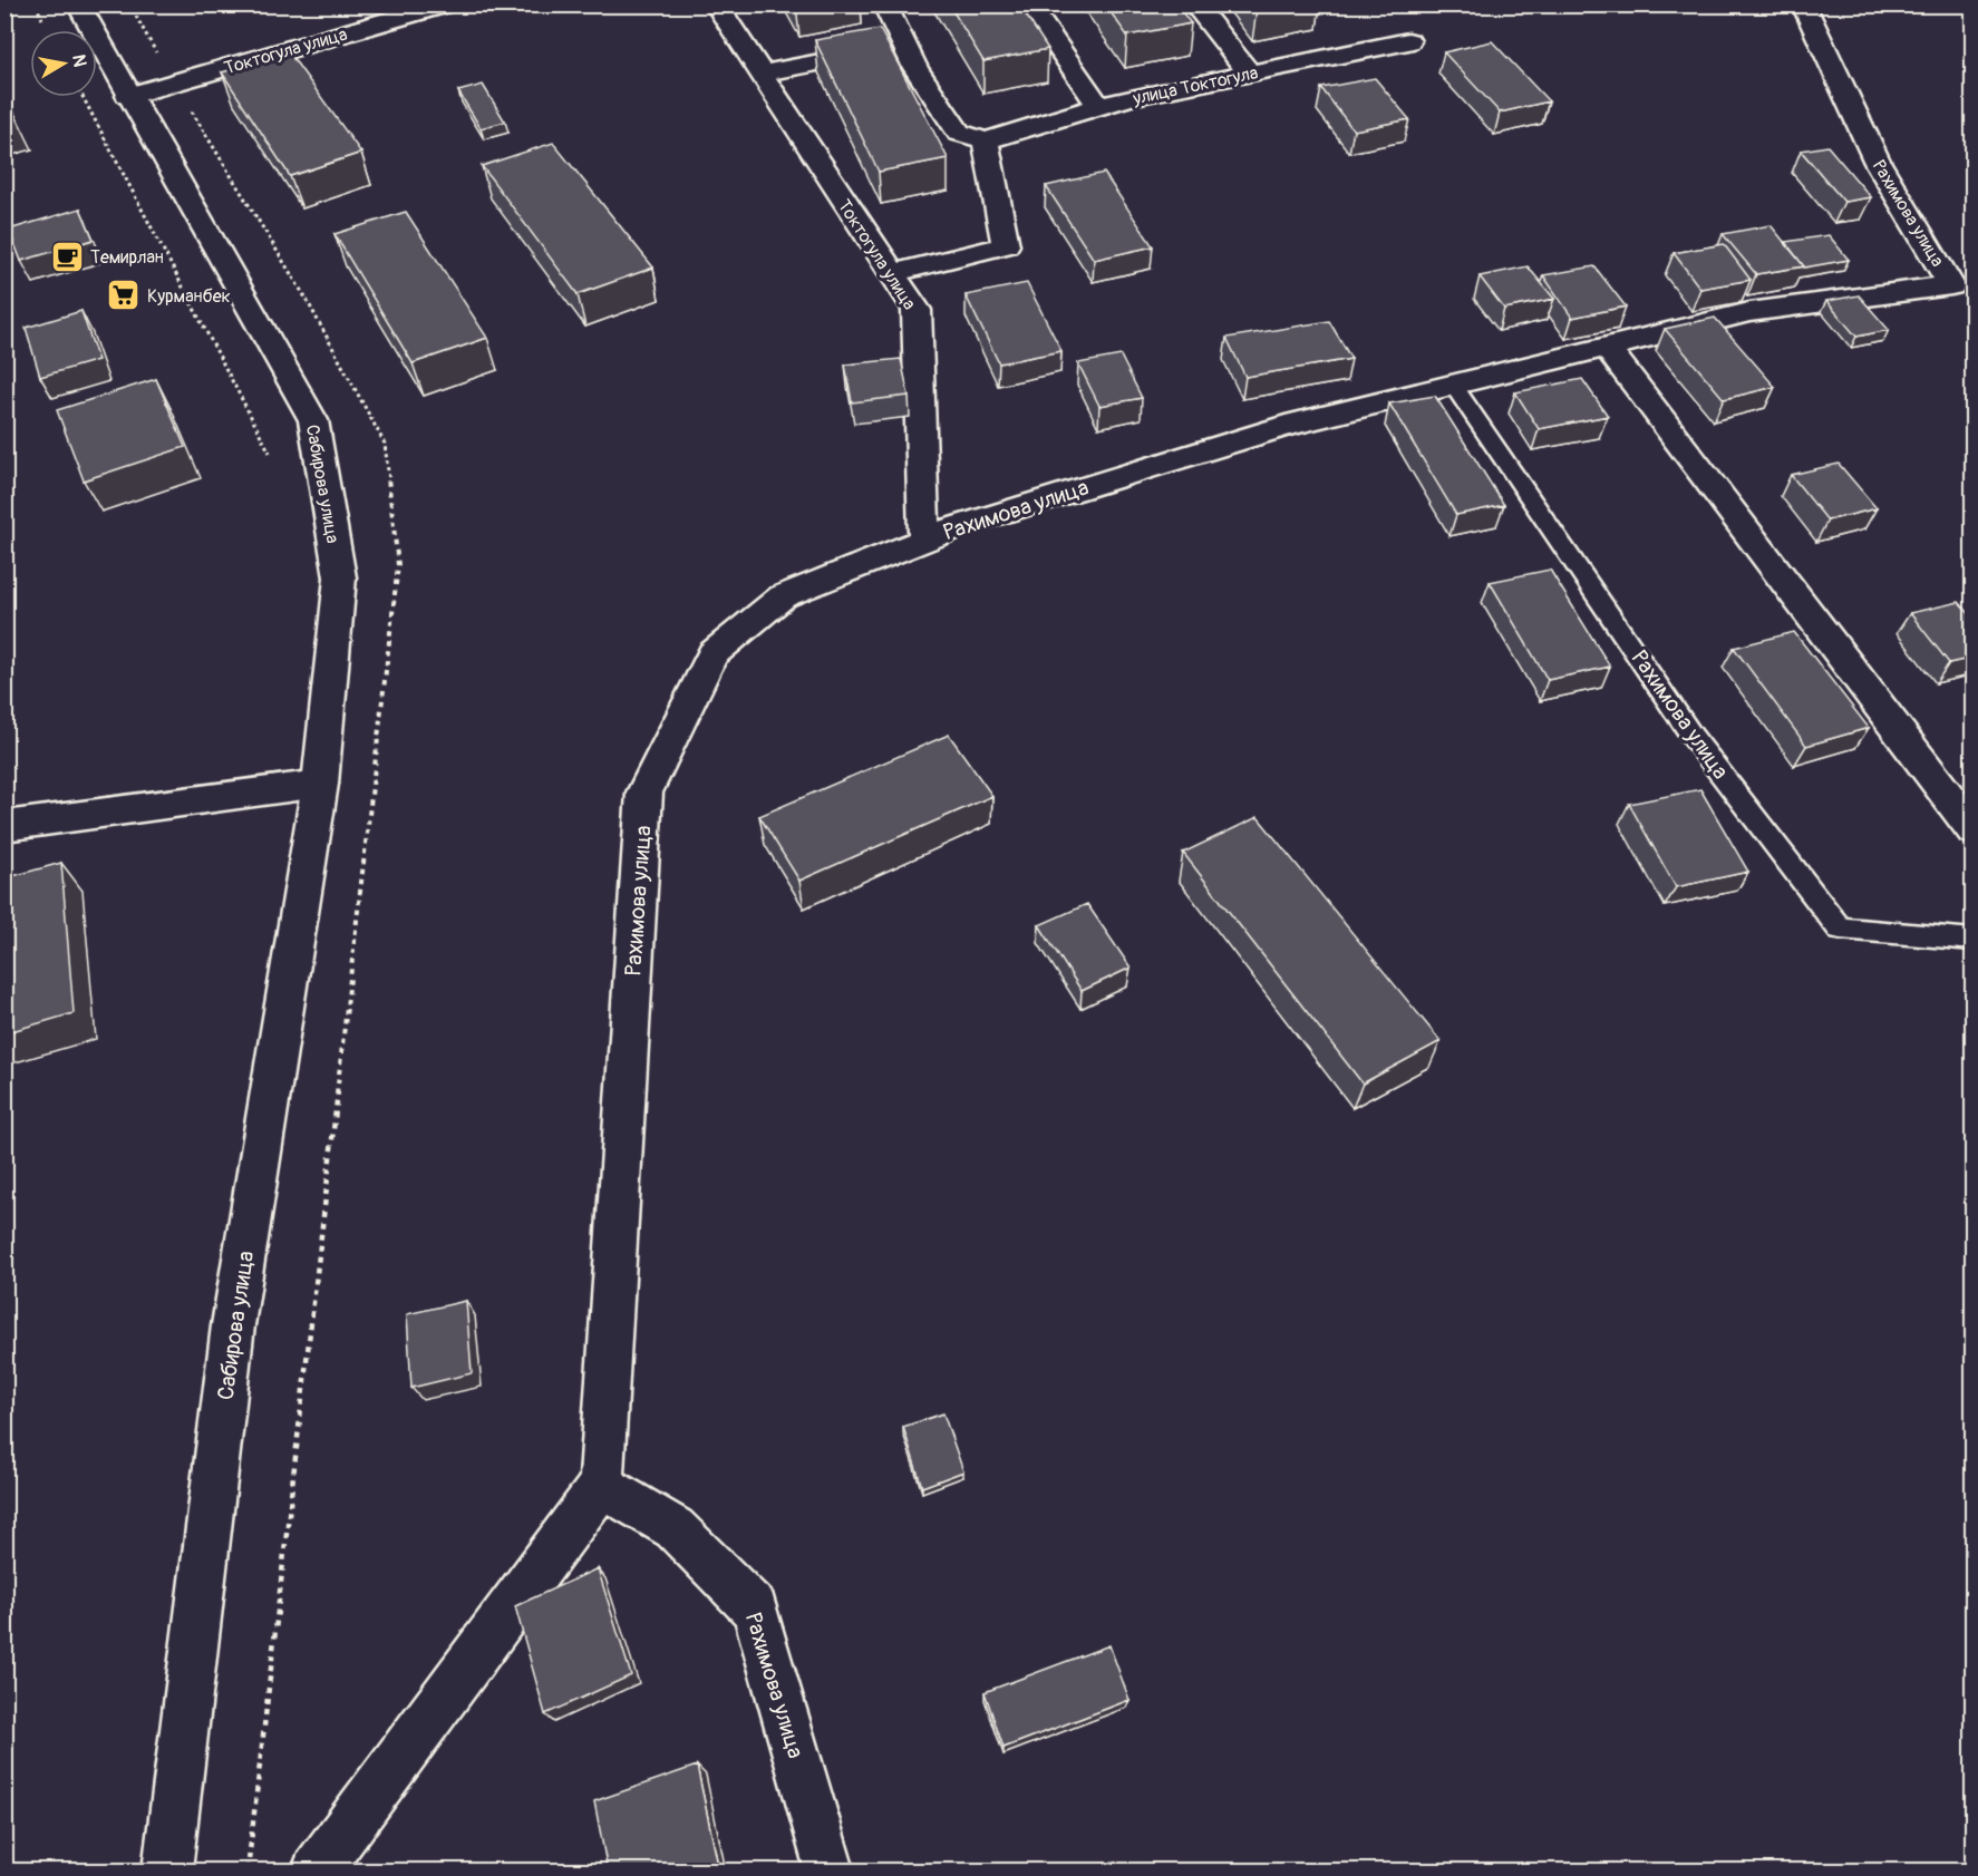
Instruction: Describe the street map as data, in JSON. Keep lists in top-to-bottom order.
{
  "streets": {
    "main road": [
      "Токтогула улица",
      "улица Токтогула",
      "Рахимова улица",
      "Сабирова улица"
    ]
  },
  "crossings": [
    ["Токтогула улица", "Рахимова улица"],
    ["Токтогула улица", "Сабирова улица"]
  ],
  "places": {
    "cafe": ["Темирлан"],
    "supermarket": ["Курманбек"]
  },
  "north": "right"
}
